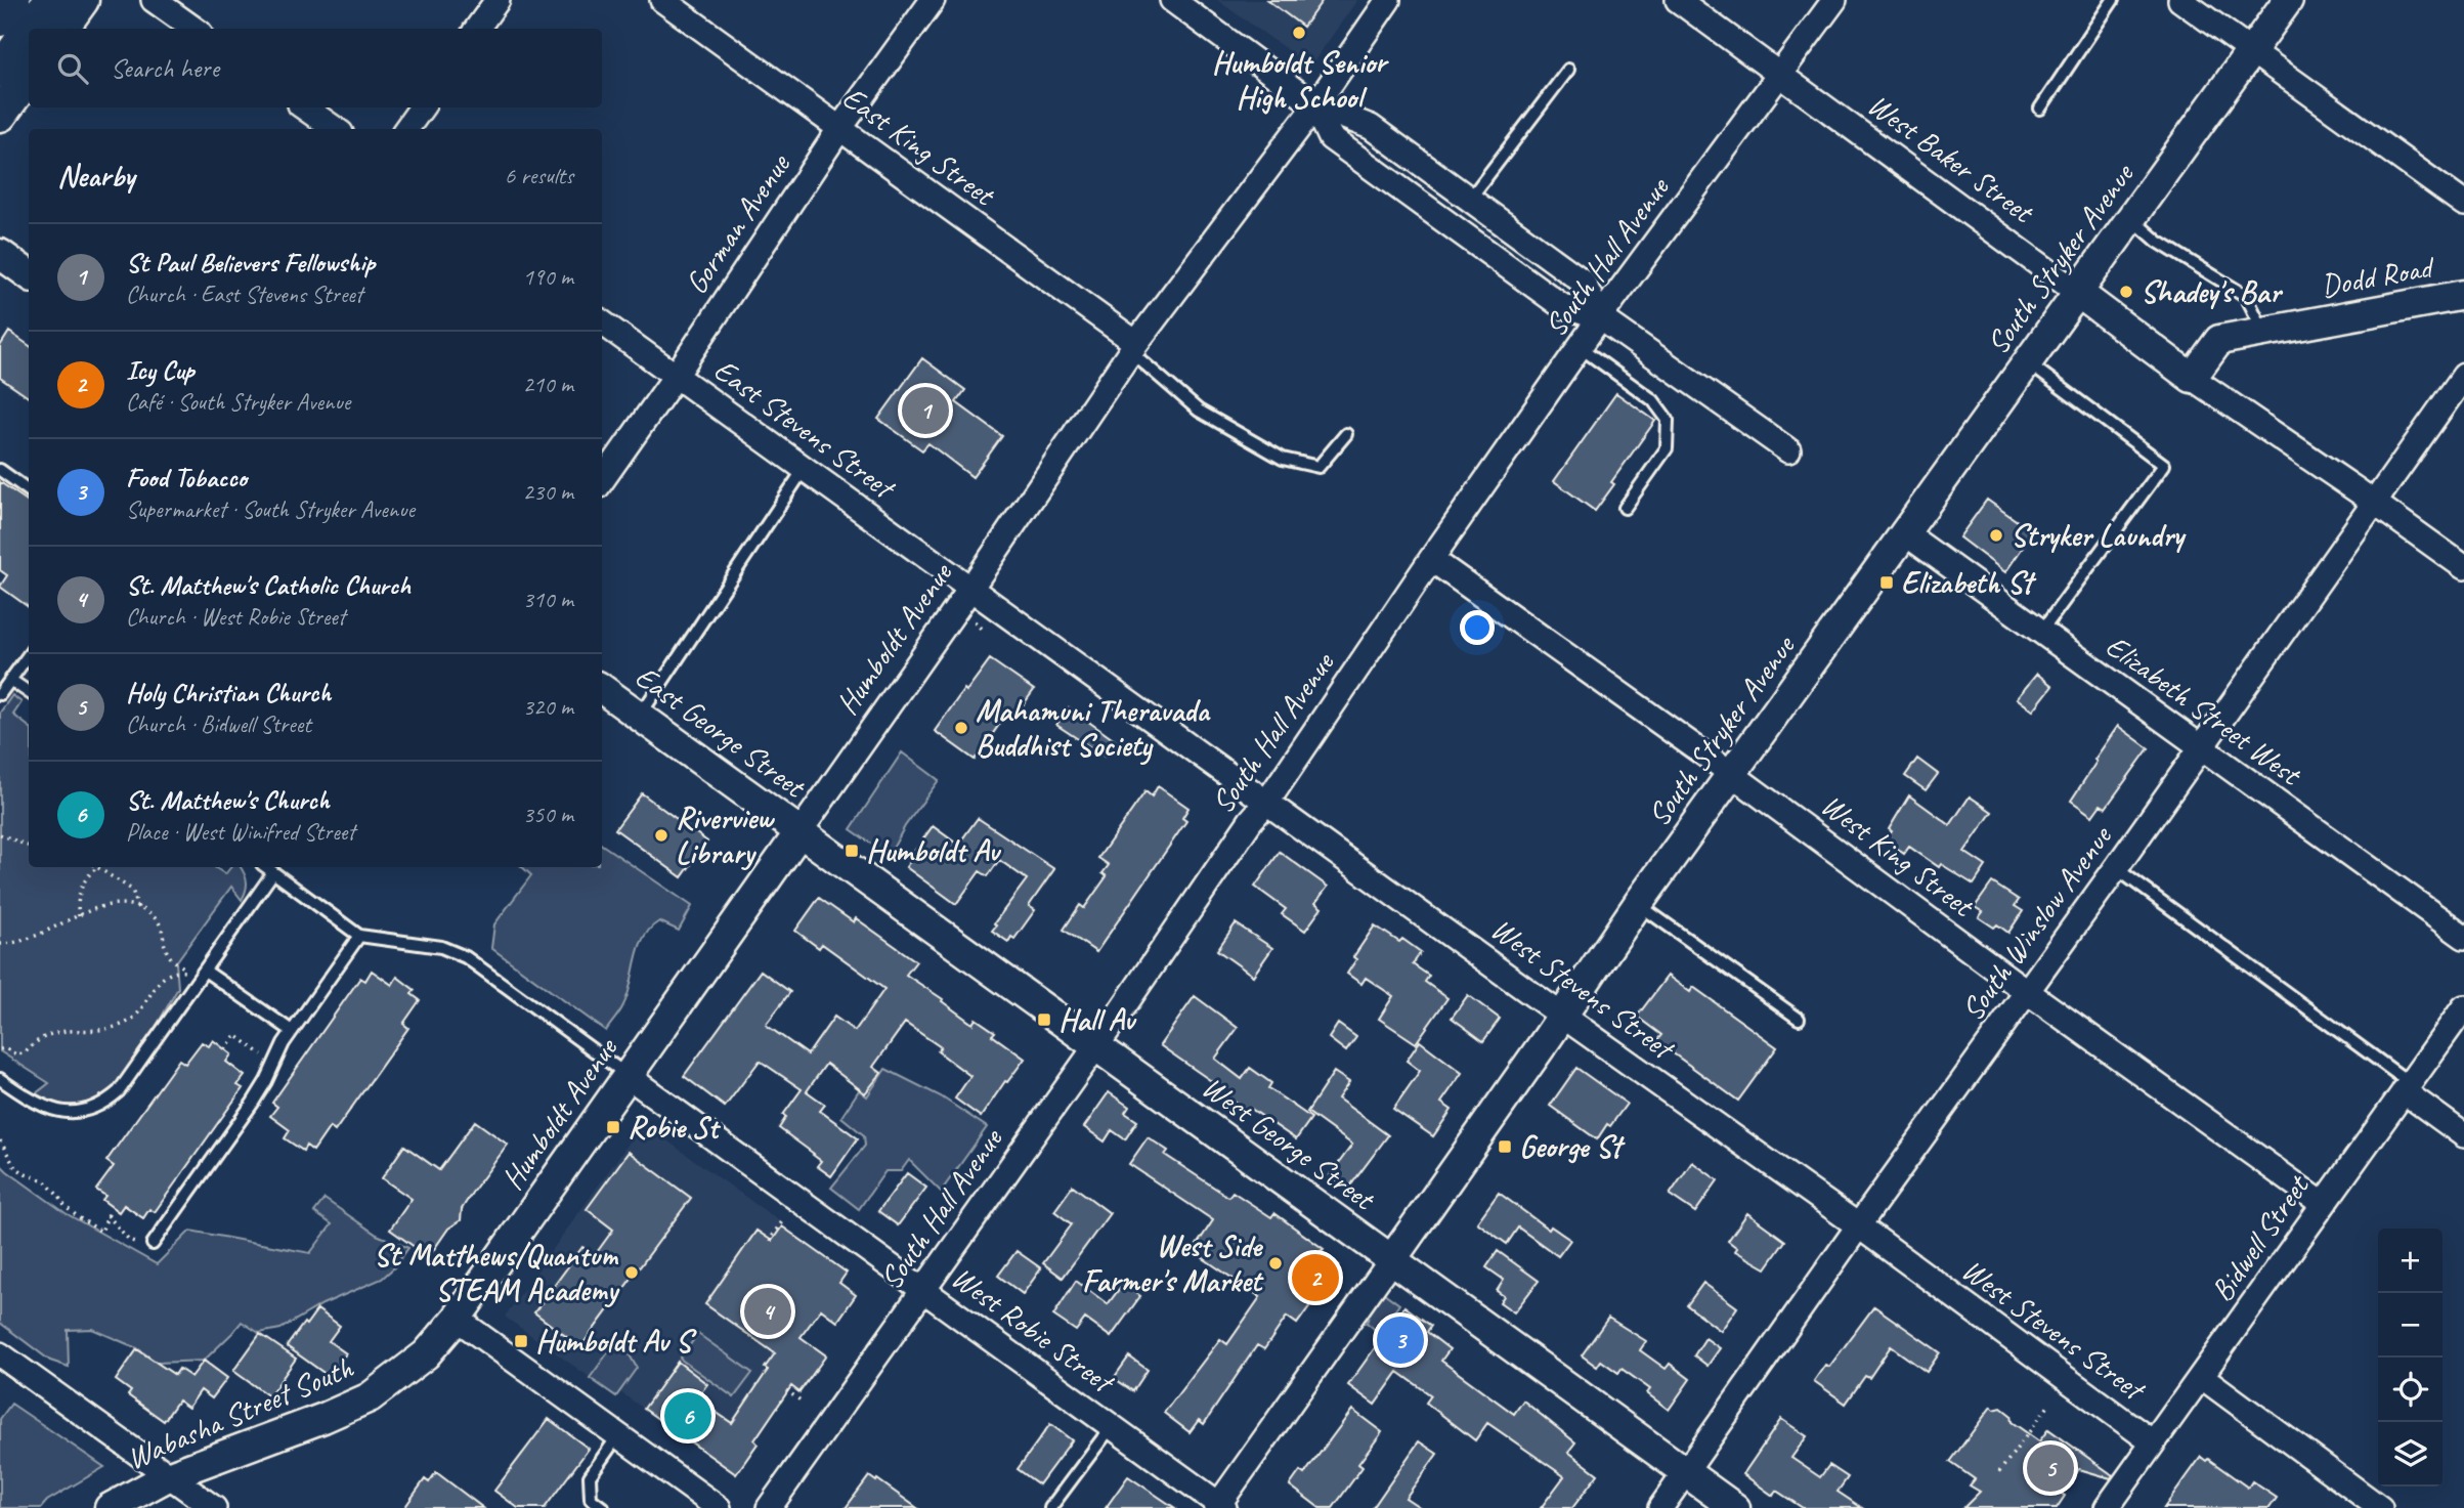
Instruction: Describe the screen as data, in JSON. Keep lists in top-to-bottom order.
{
  "streets": {
    "street": [
      "East King Street",
      "West Baker Street",
      "Gorman Avenue",
      "South Hall Avenue",
      "South Stryker Avenue",
      "Dodd Road",
      "East Stevens Street",
      "Humboldt Avenue",
      "Elizabeth Street West",
      "East George Street",
      "West King Street",
      "South Winslow Avenue",
      "West Stevens Street",
      "West George Street",
      "Bidwell Street",
      "West Robie Street",
      "Wabasha Street South"
    ]
  },
  "crossings": [
    ["East King Street", "Gorman Avenue"],
    ["East King Street", "Humboldt Avenue"],
    ["West Baker Street", "South Hall Avenue"],
    ["West Baker Street", "South Stryker Avenue"],
    ["West Baker Street", "Dodd Road"],
    ["West Baker Street", "South Winslow Avenue"],
    ["Gorman Avenue", "East Stevens Street"],
    ["South Hall Avenue", "West King Street"],
    ["South Hall Avenue", "West Stevens Street"],
    ["South Hall Avenue", "West George Street"],
    ["South Hall Avenue", "West Robie Street"],
    ["South Stryker Avenue", "Elizabeth Street West"],
    ["South Stryker Avenue", "West King Street"],
    ["South Stryker Avenue", "West Stevens Street"],
    ["South Stryker Avenue", "West George Street"],
    ["South Stryker Avenue", "West Robie Street"],
    ["East Stevens Street", "Humboldt Avenue"],
    ["East Stevens Street", "West Stevens Street"],
    ["Humboldt Avenue", "East George Street"],
    ["Humboldt Avenue", "West Stevens Street"],
    ["Humboldt Avenue", "West George Street"],
    ["Humboldt Avenue", "West Robie Street"],
    ["Humboldt Avenue", "Wabasha Street South"],
    ["Elizabeth Street West", "South Winslow Avenue"],
    ["East George Street", "West George Street"],
    ["West King Street", "South Winslow Avenue"],
    ["West King Street", "Bidwell Street"],
    ["South Winslow Avenue", "West Stevens Street"],
    ["South Winslow Avenue", "West George Street"],
    ["West Stevens Street", "Bidwell Street"]
  ],
  "places": {
    "other": [
      "Humboldt Senior High School",
      "Shadey's Bar",
      "Stryker Laundry",
      "Mahamuni Theravada Buddhist Society",
      "Riverview Library",
      "West Side Farmer's Market",
      "St Matthews/Quantum STEAM Academy"
    ],
    "transit": [
      "Elizabeth St",
      "Humboldt Av",
      "Hall Av",
      "Robie St",
      "George St",
      "Humboldt Av S"
    ]
  },
  "page": {
    "search": "Search here",
    "heading": ["Nearby", "6 results"],
    "list": [
      {
        "mark": "1",
        "name": "St Paul Believers Fellowship",
        "note": "Church · East Stevens Street",
        "value": "190 m"
      },
      {
        "mark": "2",
        "name": "Icy Cup",
        "note": "Café · South Stryker Avenue",
        "value": "210 m"
      },
      {
        "mark": "3",
        "name": "Food Tobacco",
        "note": "Supermarket · South Stryker Avenue",
        "value": "230 m"
      },
      {
        "mark": "4",
        "name": "St. Matthew's Catholic Church",
        "note": "Church · West Robie Street",
        "value": "310 m"
      },
      {
        "mark": "5",
        "name": "Holy Christian Church",
        "note": "Church · Bidwell Street",
        "value": "320 m"
      },
      {
        "mark": "6",
        "name": "St. Matthew's Church",
        "note": "Place · West Winifred Street",
        "value": "350 m"
      }
    ],
    "pins": [
      "1",
      "2",
      "4",
      "3",
      "6",
      "5"
    ],
    "map_buttons": ["+", "−"]
  }
}
